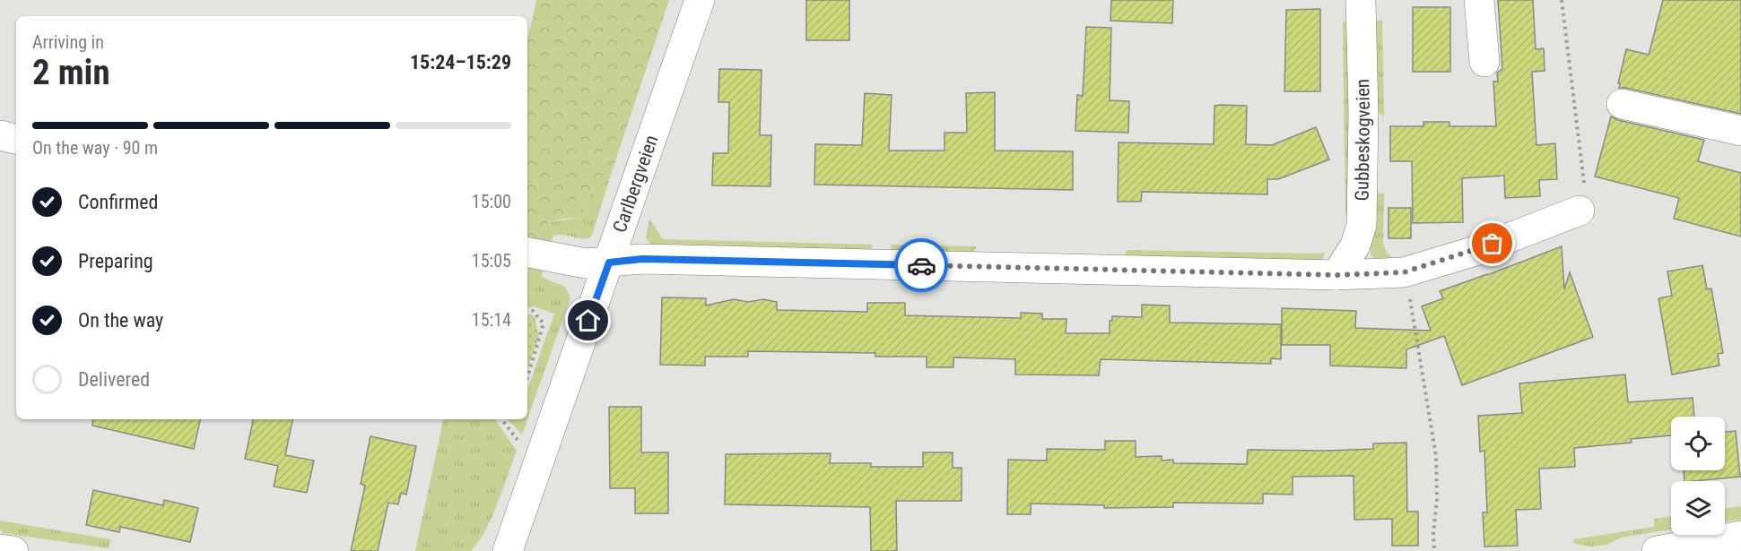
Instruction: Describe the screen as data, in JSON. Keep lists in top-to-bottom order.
{
  "streets": {
    "street": ["Gubbeskogveien", "Carlbergveien"]
  },
  "page": {
    "heading": ["2 min", "Arriving in", "15:24–15:29"],
    "bar": "On the way · 90 m",
    "list": [
      ["Confirmed", "15:00"],
      ["Preparing", "15:05"],
      ["On the way", "15:14"],
      "Delivered"
    ]
  }
}
